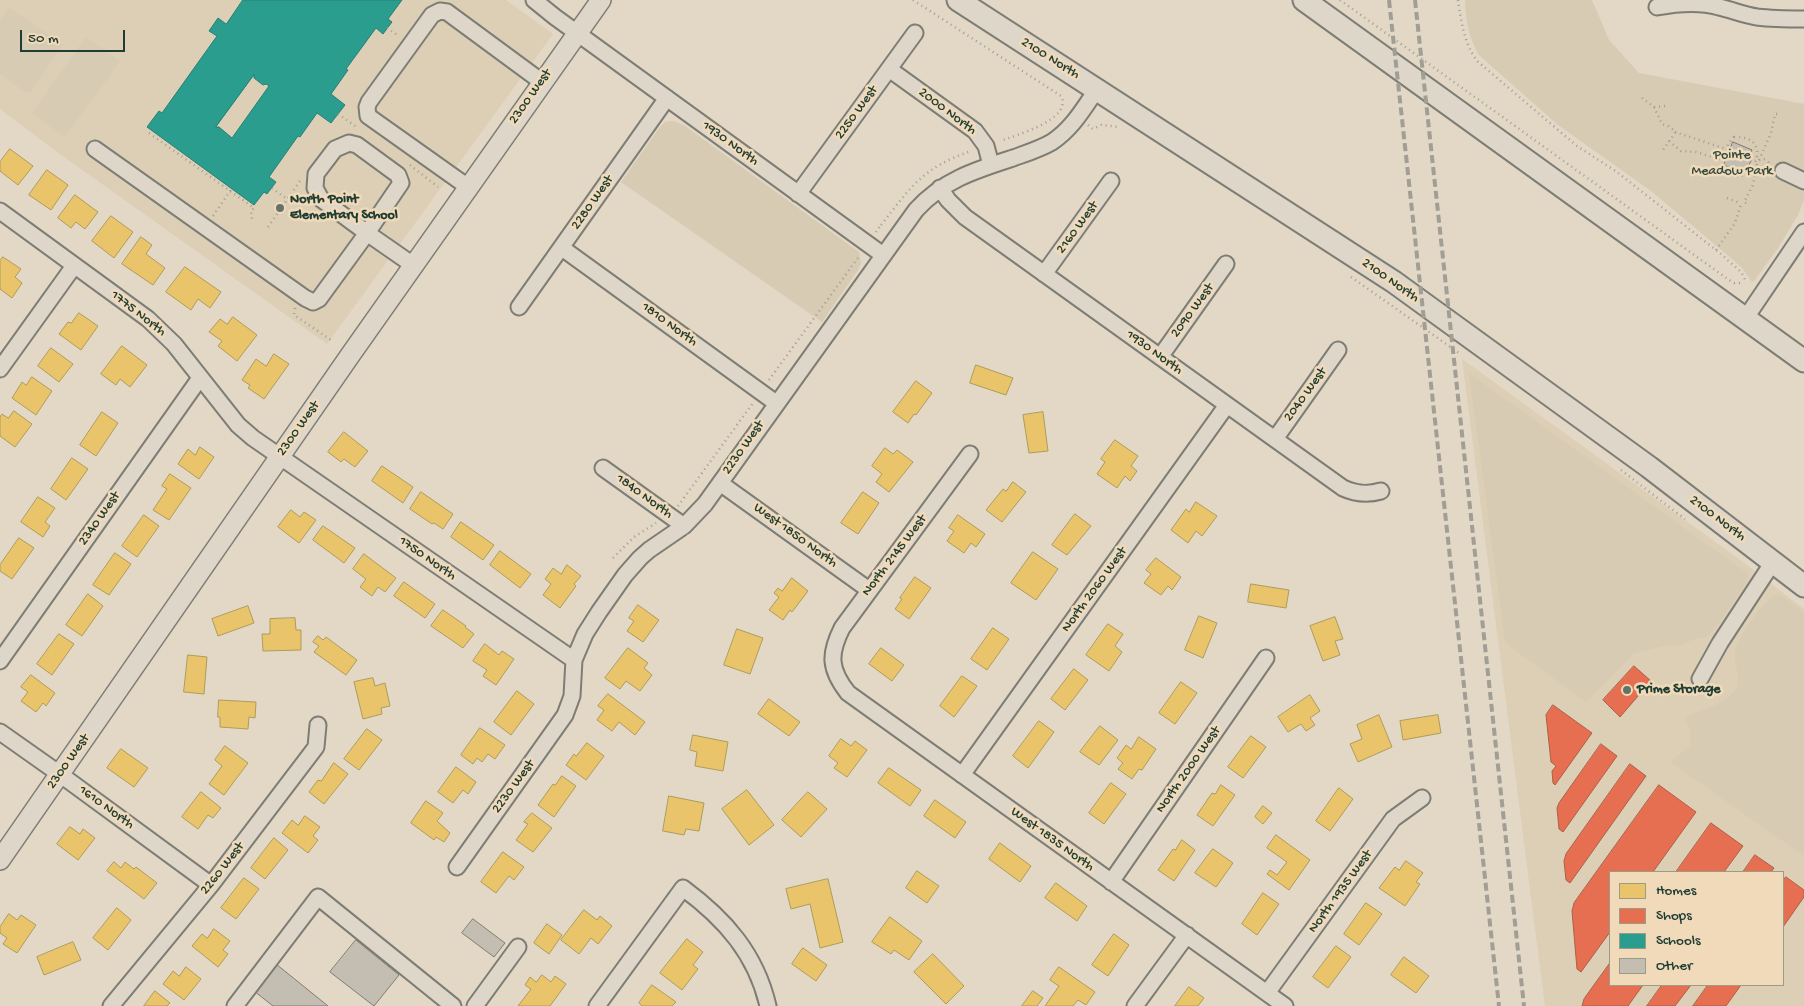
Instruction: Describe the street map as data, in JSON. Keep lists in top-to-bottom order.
{
  "streets": {
    "highway": ["2100 North"],
    "main road": ["2300 West"],
    "street": [
      "2000 North",
      "2250 West",
      "1930 North",
      "2280 West",
      "2160 West",
      "2090 West",
      "1775 North",
      "1810 North",
      "2040 West",
      "2230 West",
      "1840 North",
      "2340 West",
      "West 1850 North",
      "North 2145 West",
      "1750 North",
      "North 2060 West",
      "North 2000 West",
      "1610 North",
      "West 1835 North",
      "2260 West",
      "North 1935 West"
    ]
  },
  "crossings": [
    ["2100 North", "2230 West"],
    ["2300 West", "1930 North"],
    ["2300 West", "1775 North"],
    ["2300 West", "1750 North"],
    ["2300 West", "1610 North"],
    ["2000 North", "2250 West"],
    ["2000 North", "2230 West"],
    ["2250 West", "1930 North"],
    ["1930 North", "2280 West"],
    ["1930 North", "2160 West"],
    ["1930 North", "2090 West"],
    ["1930 North", "2040 West"],
    ["1930 North", "2230 West"],
    ["1930 North", "North 2060 West"],
    ["2280 West", "1810 North"],
    ["1775 North", "2340 West"],
    ["1775 North", "1750 North"],
    ["1810 North", "2230 West"],
    ["2230 West", "1840 North"],
    ["2230 West", "West 1850 North"],
    ["2230 West", "1750 North"],
    ["West 1850 North", "North 2145 West"],
    ["North 2145 West", "West 1835 North"],
    ["North 2060 West", "West 1835 North"],
    ["North 2000 West", "West 1835 North"],
    ["1610 North", "2260 West"],
    ["West 1835 North", "North 1935 West"]
  ],
  "parks": ["Pointe Meadow Park"],
  "places": ["North Point Elementary School", "Prime Storage"],
  "legend": [
    "Homes",
    "Shops",
    "Schools",
    "Other"
  ],
  "scale_bar": "50 m"
}
